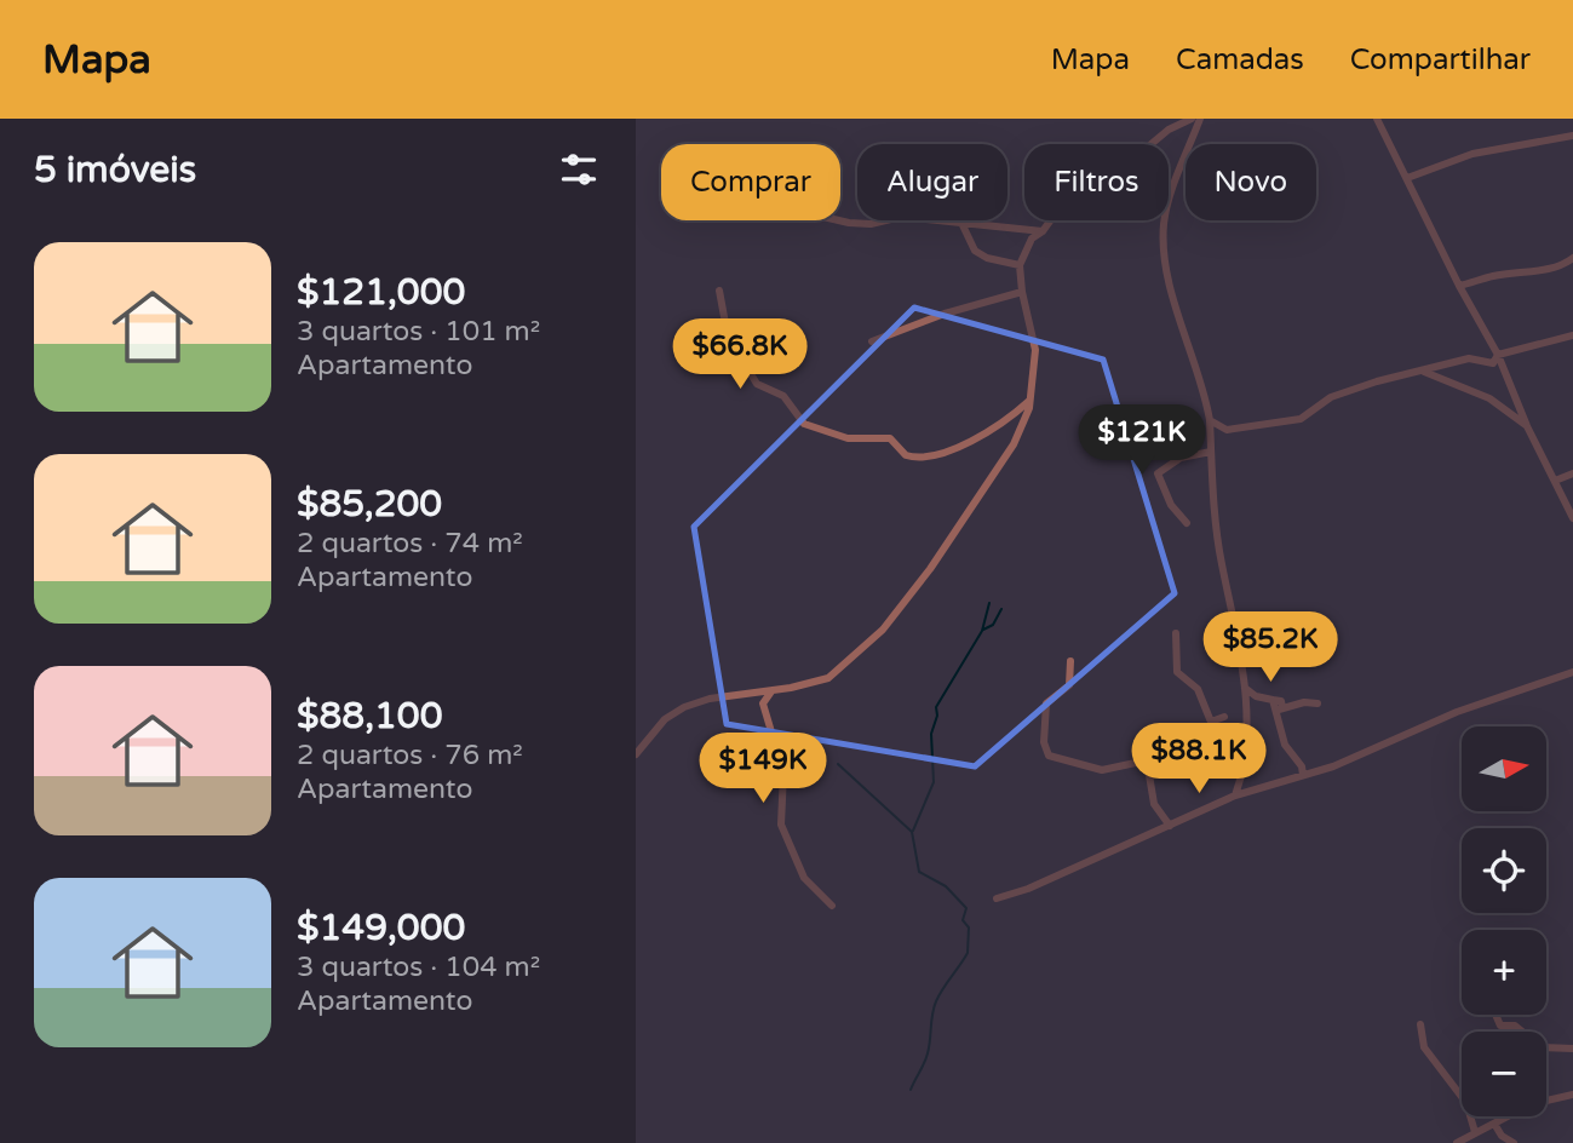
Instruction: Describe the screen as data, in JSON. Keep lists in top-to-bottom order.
{
  "north": "right",
  "page": {
    "header": "Mapa",
    "nav": ["Mapa", "Camadas", "Compartilhar"],
    "heading": "5 imóveis",
    "chip": [
      "Comprar",
      "Alugar",
      "Filtros",
      "Novo"
    ],
    "list": [
      {
        "name": "$121,000",
        "note": "3 quartos · 101 m² · Apartamento"
      },
      {
        "name": "$85,200",
        "note": "2 quartos · 74 m² · Apartamento"
      },
      {
        "name": "$88,100",
        "note": "2 quartos · 76 m² · Apartamento"
      },
      {
        "name": "$149,000",
        "note": "3 quartos · 104 m² · Apartamento"
      }
    ],
    "price": [
      "$66.8K",
      "$121K",
      "$85.2K",
      "$88.1K",
      "$149K"
    ],
    "map_buttons": ["+", "−"]
  }
}
